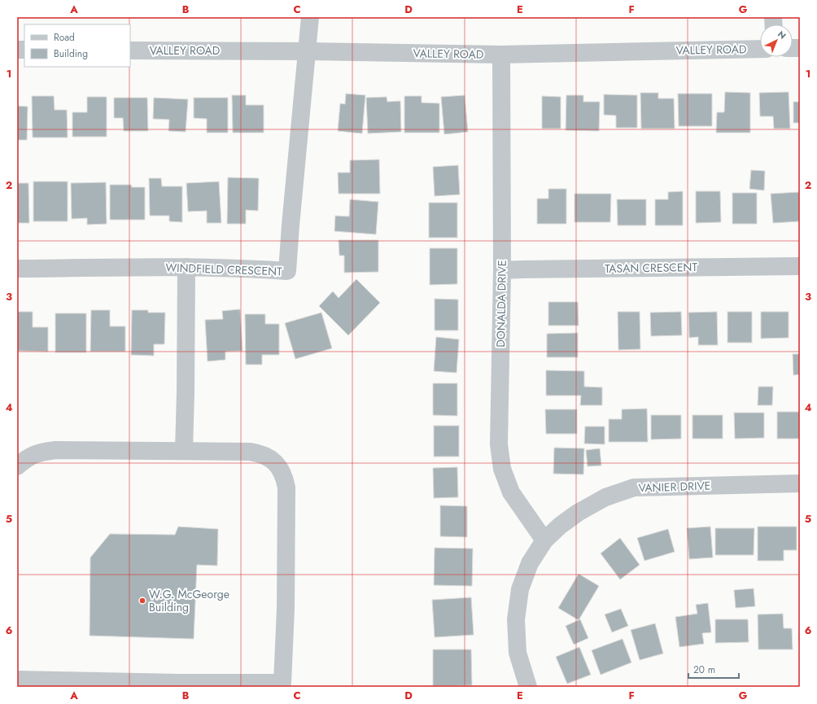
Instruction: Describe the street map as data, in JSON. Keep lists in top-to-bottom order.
{
  "streets": {
    "street": [
      "VALLEY ROAD",
      "TASAN CRESCENT",
      "WINDFIELD CRESCENT",
      "DONALDA DRIVE",
      "VANIER DRIVE"
    ]
  },
  "crossings": [
    ["VALLEY ROAD", "WINDFIELD CRESCENT"],
    ["VALLEY ROAD", "DONALDA DRIVE"],
    ["TASAN CRESCENT", "DONALDA DRIVE"],
    ["DONALDA DRIVE", "VANIER DRIVE"]
  ],
  "places": ["W.G. McGeorge Building"],
  "legend": ["Road", "Building"],
  "scale_bar": "20 m",
  "north": "top right",
  "grid": {
    "columns": [
      "A",
      "B",
      "C",
      "D",
      "E",
      "F",
      "G"
    ],
    "rows": [
      "1",
      "2",
      "3",
      "4",
      "5",
      "6"
    ]
  }
}
